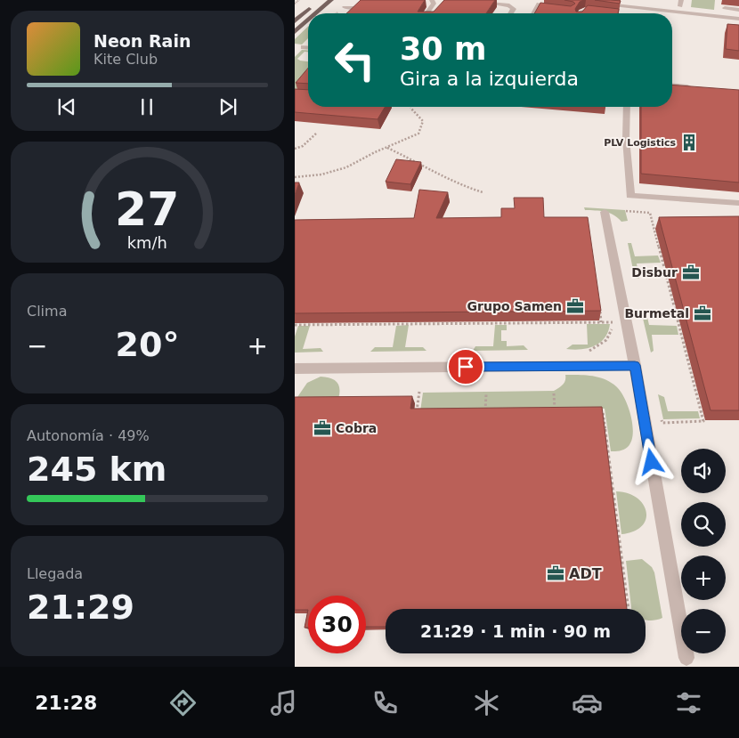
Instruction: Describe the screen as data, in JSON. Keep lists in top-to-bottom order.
{
  "places": {
    "building": ["PLV Logistics"],
    "office": [
      "Disbur",
      "Grupo Samen",
      "Burmetal",
      "Cobra",
      "ADT"
    ]
  },
  "page": {
    "turn": ["30 m", "Gira a la izquierda"],
    "song": ["Neon Rain", "Kite Club"],
    "tile": [
      "Clima",
      ["Autonomía · 49%", "245 km"],
      ["Llegada", "21:29"]
    ],
    "heat": ["−", "20°", "+"],
    "map_buttons": ["+", "−"],
    "limit": "30",
    "trip": "21:29 · 1 min · 90 m",
    "tabs": "21:28",
    "gauge": ["27", "km/h"]
  }
}
